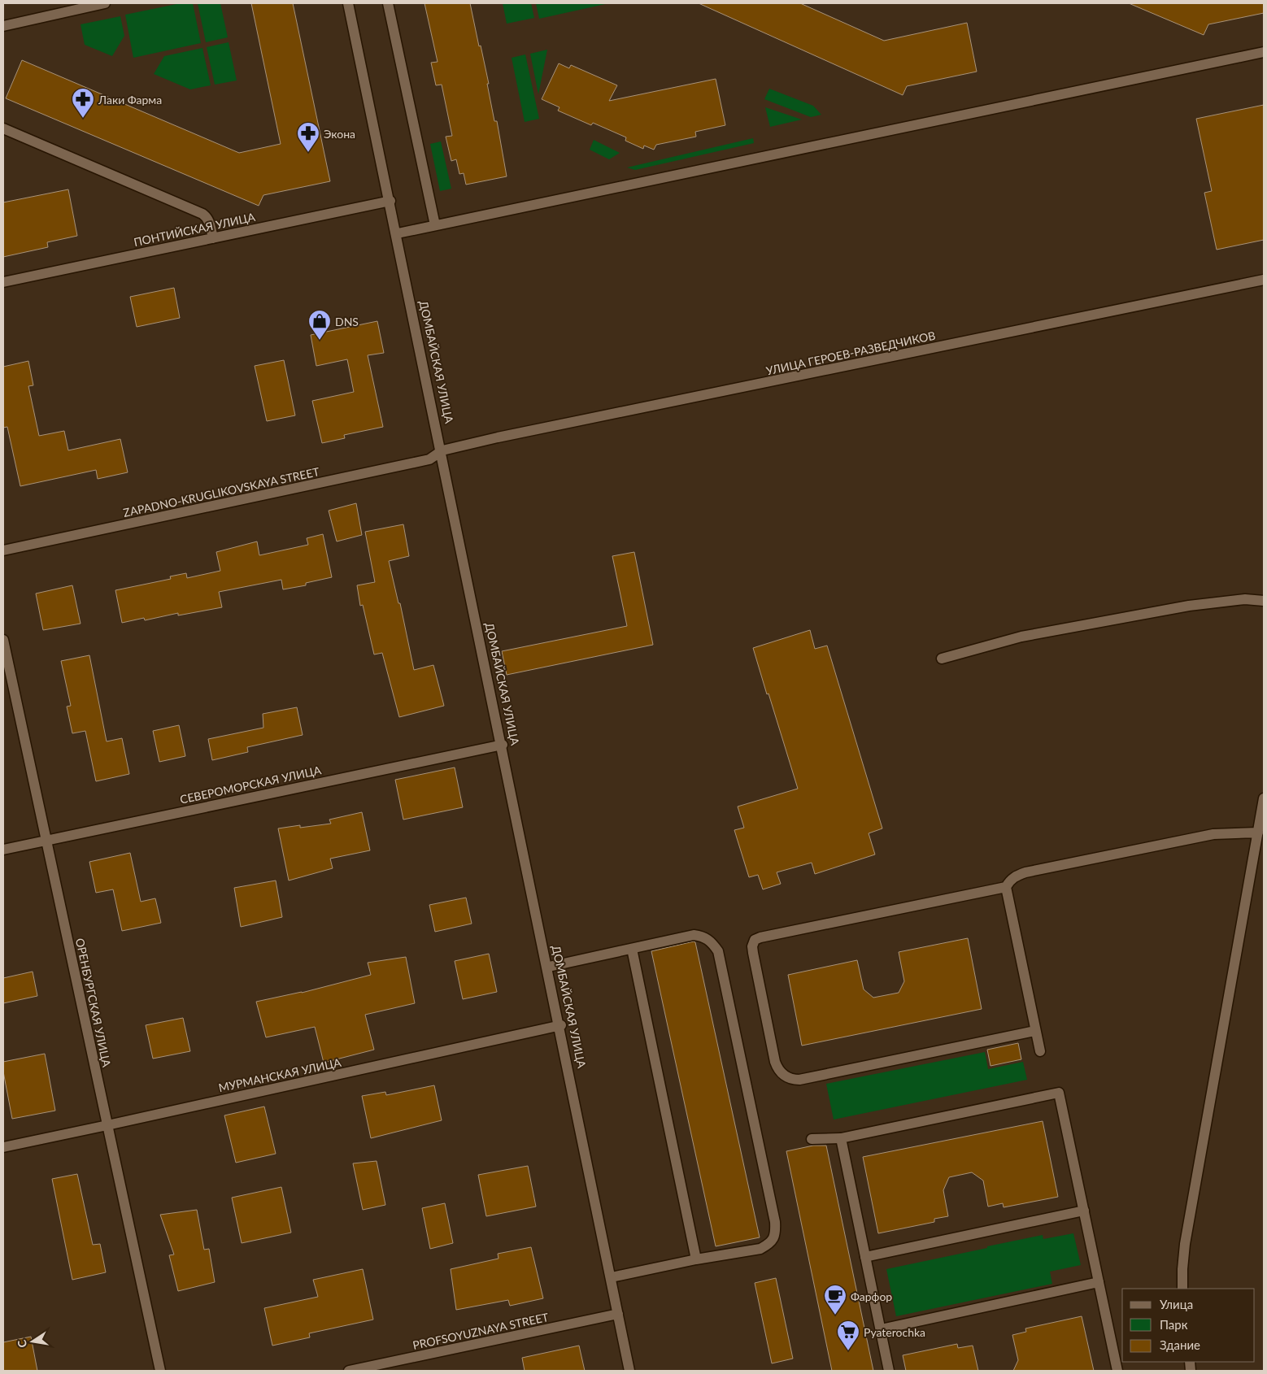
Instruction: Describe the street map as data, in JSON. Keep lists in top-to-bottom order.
{
  "streets": {
    "street": [
      "ПОНТИЙСКАЯ УЛИЦА",
      "УЛИЦА ГЕРОЕВ-РАЗВЕДЧИКОВ",
      "ДОМБАЙСКАЯ УЛИЦА",
      "ZAPADNO-KRUGLIKOVSKAYA STREET",
      "СЕВЕРОМОРСКАЯ УЛИЦА",
      "ОРЕНБУРГСКАЯ УЛИЦА",
      "МУРМАНСКАЯ УЛИЦА",
      "PROFSOYUZNAYA STREET"
    ]
  },
  "crossings": [
    ["ПОНТИЙСКАЯ УЛИЦА", "ДОМБАЙСКАЯ УЛИЦА"],
    ["УЛИЦА ГЕРОЕВ-РАЗВЕДЧИКОВ", "ДОМБАЙСКАЯ УЛИЦА"],
    ["УЛИЦА ГЕРОЕВ-РАЗВЕДЧИКОВ", "ZAPADNO-KRUGLIKOVSKAYA STREET"],
    ["ДОМБАЙСКАЯ УЛИЦА", "ZAPADNO-KRUGLIKOVSKAYA STREET"],
    ["ДОМБАЙСКАЯ УЛИЦА", "СЕВЕРОМОРСКАЯ УЛИЦА"],
    ["ДОМБАЙСКАЯ УЛИЦА", "МУРМАНСКАЯ УЛИЦА"],
    ["ДОМБАЙСКАЯ УЛИЦА", "PROFSOYUZNAYA STREET"],
    ["СЕВЕРОМОРСКАЯ УЛИЦА", "ОРЕНБУРГСКАЯ УЛИЦА"],
    ["ОРЕНБУРГСКАЯ УЛИЦА", "МУРМАНСКАЯ УЛИЦА"]
  ],
  "places": {
    "pharmacy": ["Лаки Фарма", "Экона"],
    "shop": ["DNS"],
    "cafe": ["Фарфор"],
    "supermarket": ["Pyaterochka"]
  },
  "legend": ["Улица", "Парк", "Здание"],
  "north": "left"
}
